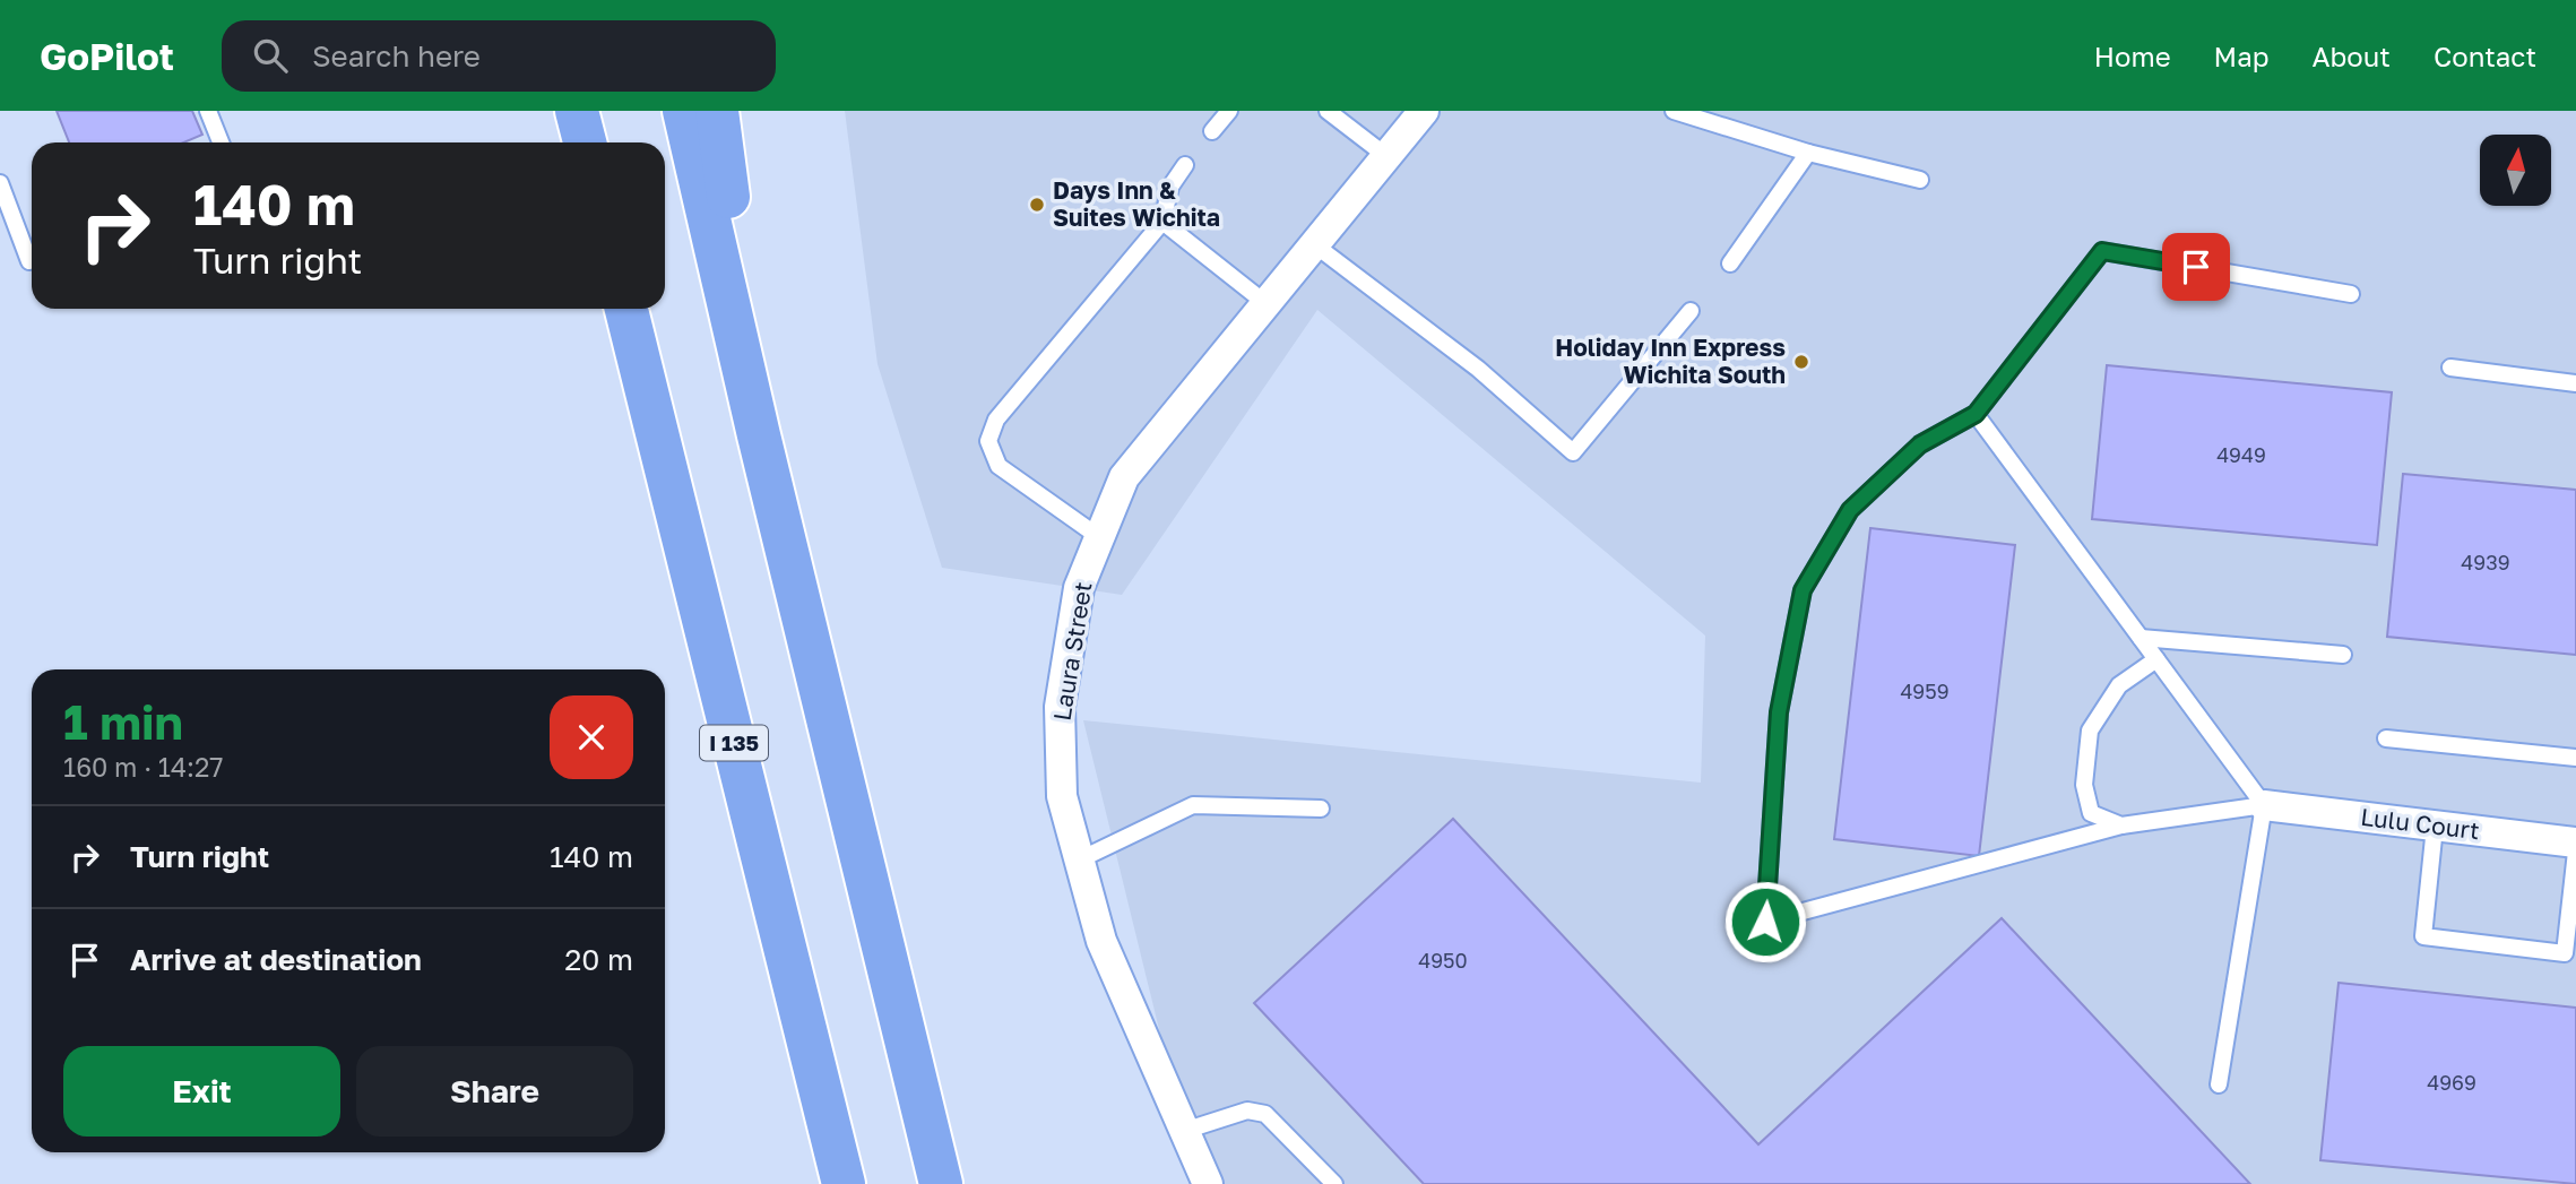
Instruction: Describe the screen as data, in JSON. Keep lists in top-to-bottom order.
{
  "streets": {
    "highway": ["I 135"],
    "street": ["Laura Street", "Lulu Court"]
  },
  "places": ["Days Inn & Suites Wichita", "Holiday Inn Express Wichita South"],
  "house_numbers": [
    "4949",
    "4939",
    "4959",
    "4950",
    "4969"
  ],
  "north": "top",
  "page": {
    "header": "GoPilot",
    "search": "Search here",
    "nav": [
      "Home",
      "Map",
      "About",
      "Contact"
    ],
    "turn": ["140 m", "Turn right"],
    "heading": ["1 min", "160 m · 14:27"],
    "list": [
      {
        "name": "Turn right",
        "value": "140 m"
      },
      {
        "name": "Arrive at destination",
        "value": "20 m"
      }
    ],
    "buttons": ["Exit", "Share"]
  }
}
